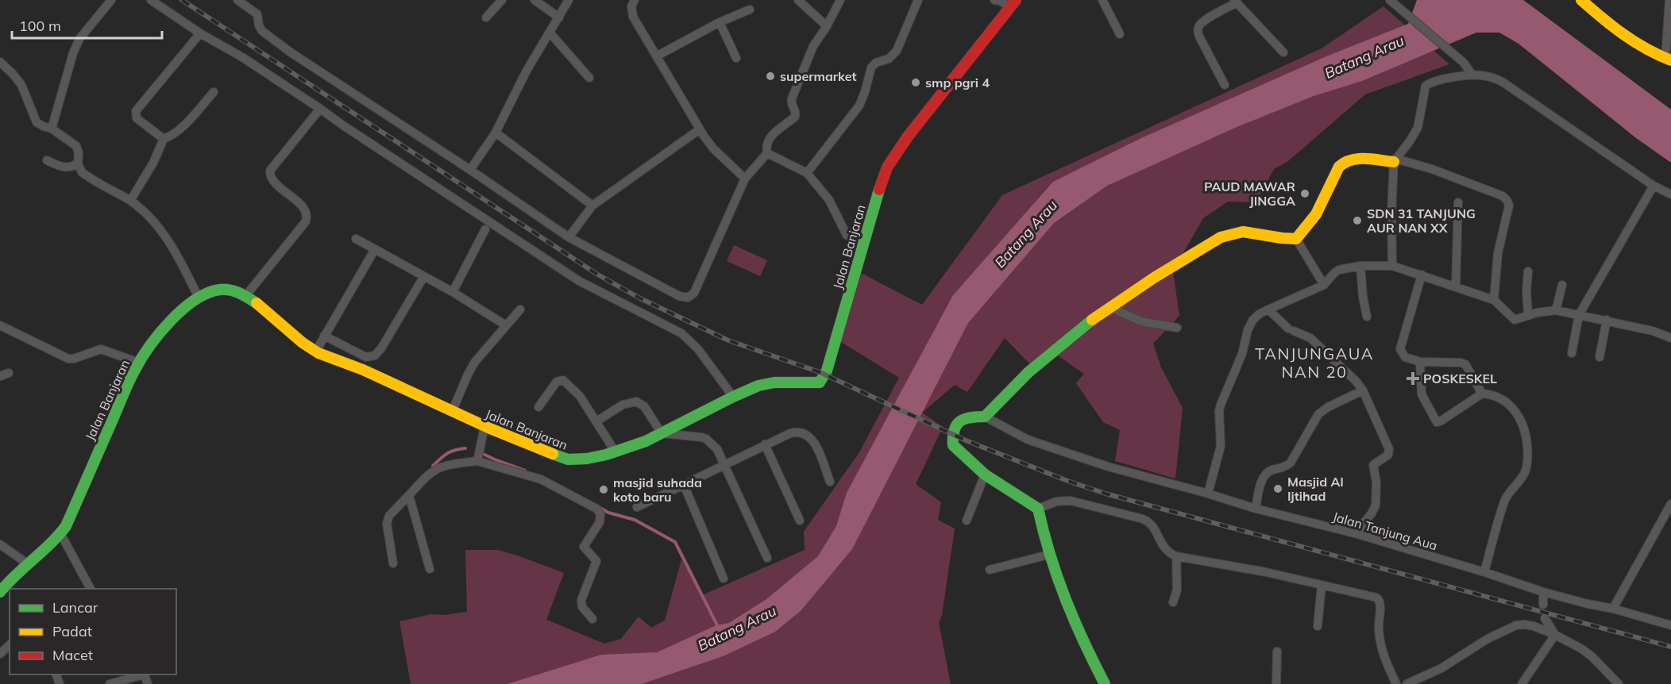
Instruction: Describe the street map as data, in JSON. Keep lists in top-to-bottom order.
{
  "streets": {
    "street": ["Jalan Banjaran", "Jalan Tanjung Aua"]
  },
  "districts": ["TANJUNGAUA NAN 20"],
  "water": ["Batang Arau"],
  "places": {
    "other": [
      "supermarket",
      "smp pgri 4",
      "PAUD MAWAR JINGGA",
      "SDN 31 TANJUNG AUR NAN XX",
      "Masjid Al Ijtihad",
      "masjid suhada koto baru"
    ],
    "health": ["POSKESKEL"]
  },
  "legend": ["Lancar", "Padat", "Macet"],
  "scale_bar": "100 m"
}
